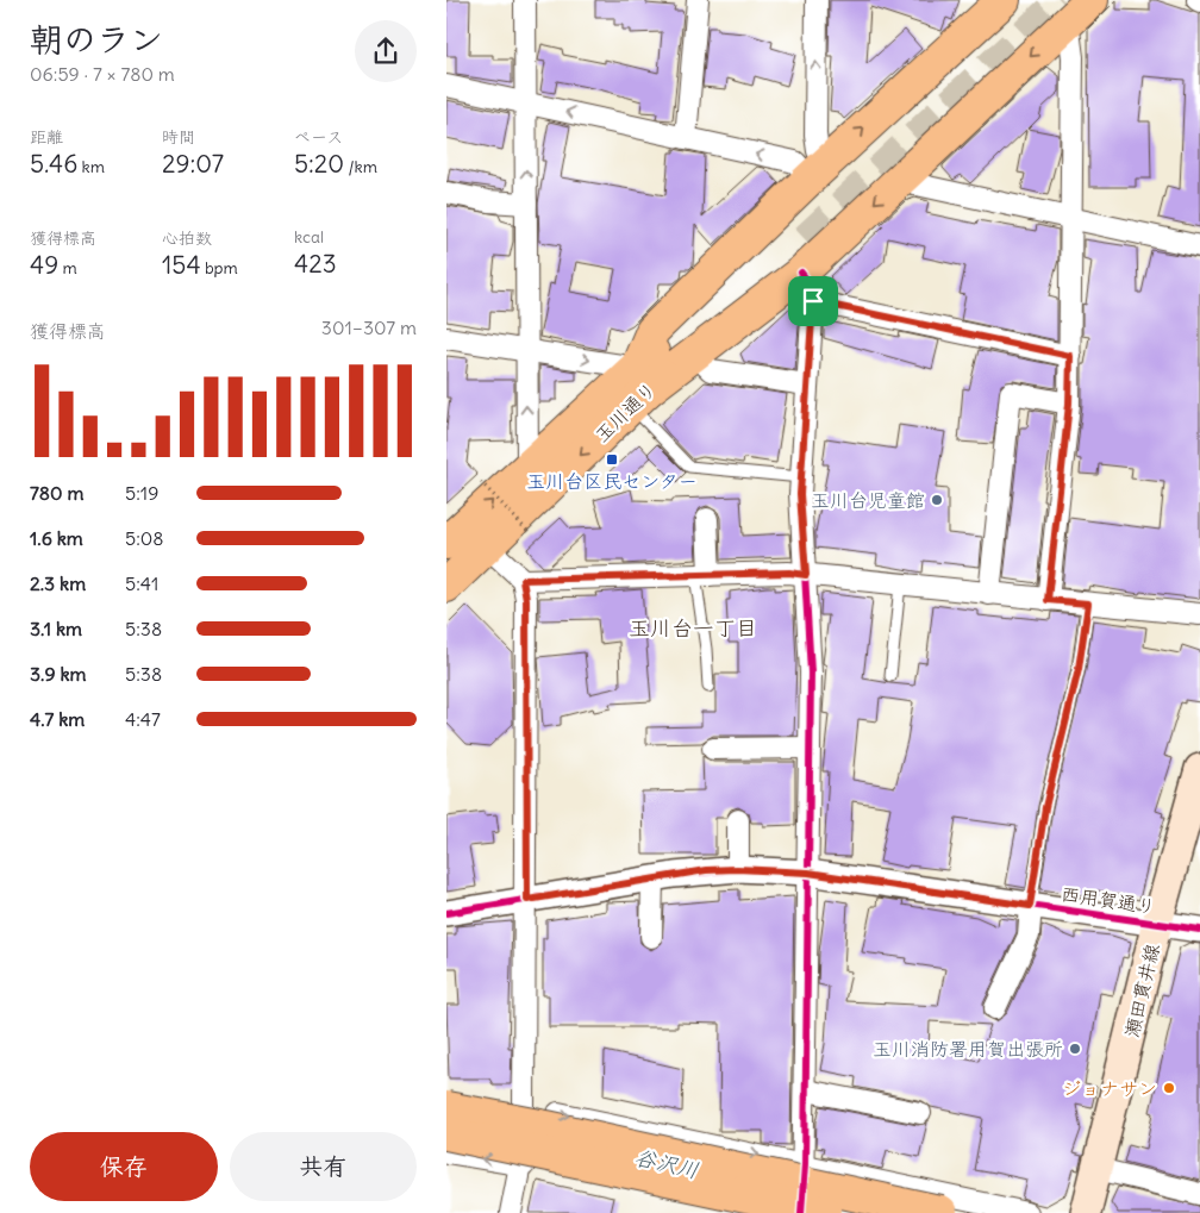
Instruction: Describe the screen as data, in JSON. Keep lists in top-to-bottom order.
{
  "streets": {
    "highway": ["玉川通り"],
    "main road": ["瀬田貫井線"],
    "street": ["西用賀通り"]
  },
  "crossings": [
    ["西用賀通り", "瀬田貫井線"]
  ],
  "districts": ["玉川台一丁目"],
  "water": ["谷沢川"],
  "places": {
    "transit": ["玉川台区民センター"],
    "other": ["玉川台児童館", "玉川消防署用賀出張所", "ジョナサン"]
  },
  "page": {
    "heading": ["朝のラン", "06:59 · 7 × 780 m"],
    "stats": [
      ["距離", "5.46 km"],
      ["時間", "29:07"],
      ["ペース", "5:20 /km"],
      ["獲得標高", "49 m"],
      ["心拍数", "154 bpm"],
      ["kcal", "423"]
    ],
    "chart": ["獲得標高", "301–307 m"],
    "list": [
      {
        "name": "780 m",
        "note": "5:19"
      },
      {
        "name": "1.6 km",
        "note": "5:08"
      },
      {
        "name": "2.3 km",
        "note": "5:41"
      },
      {
        "name": "3.1 km",
        "note": "5:38"
      },
      {
        "name": "3.9 km",
        "note": "5:38"
      },
      {
        "name": "4.7 km",
        "note": "4:47"
      }
    ],
    "buttons": ["保存", "共有"]
  }
}
